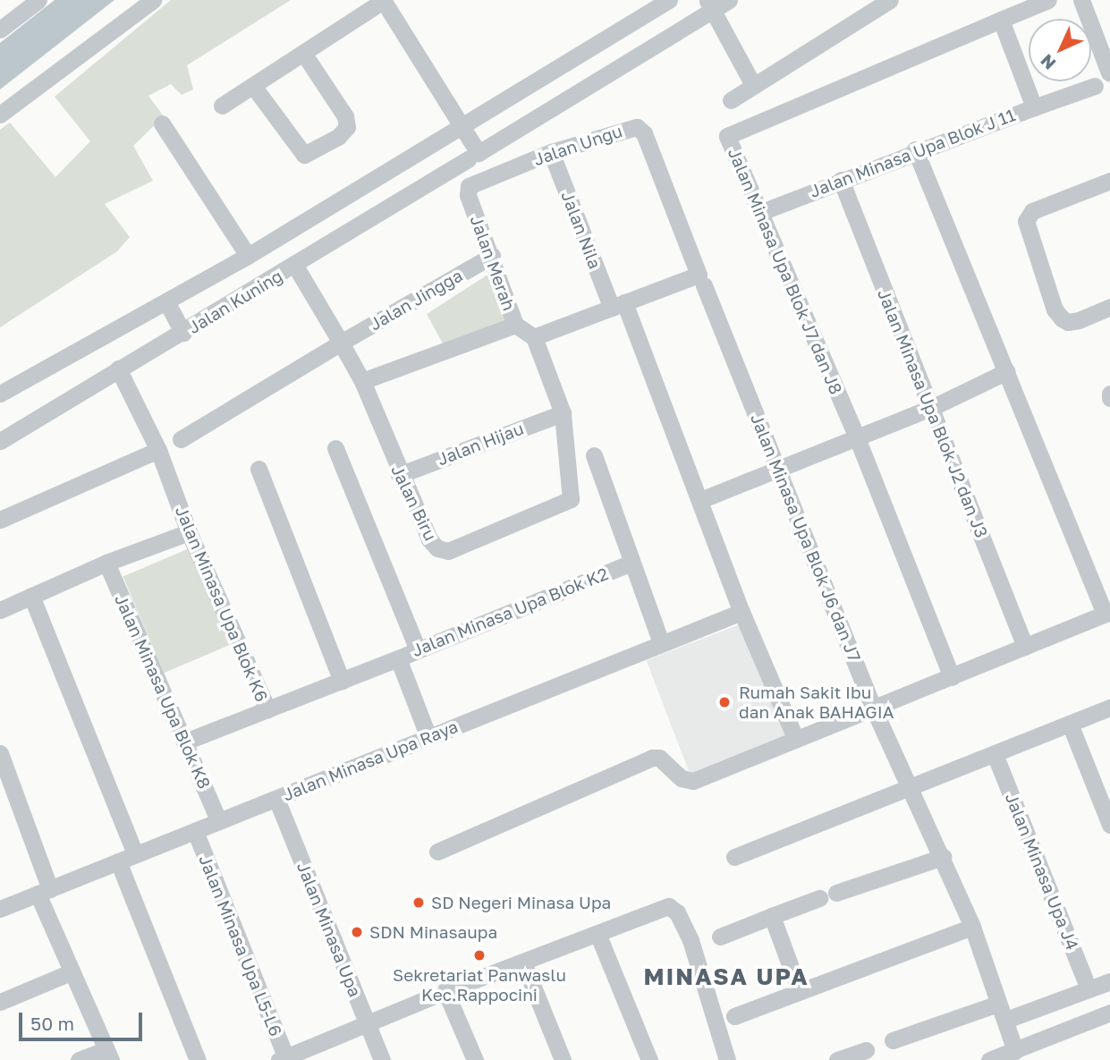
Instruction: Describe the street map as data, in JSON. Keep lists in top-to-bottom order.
{
  "streets": {
    "street": [
      "Jalan Ungu",
      "Jalan Minasa Upa Blok J 11",
      "Jalan Nila",
      "Jalan Merah",
      "Jalan Minasa Upa Blok J7 dan J8",
      "Jalan Jingga",
      "Jalan Kuning",
      "Jalan Minasa Upa Blok J2 dan J3",
      "Jalan Hijau",
      "Jalan Biru",
      "Jalan Minasa Upa Blok J6 dan J7",
      "Jalan Minasa Upa Blok K6",
      "Jalan Minasa Upa Blok K2",
      "Jalan Minasa Upa Blok K8",
      "Jalan Minasa Upa Raya",
      "Jalan Minasa Upa J4",
      "Jalan Minasa Upa",
      "Jalan Minasa Upa L5-L6"
    ]
  },
  "crossings": [
    ["Jalan Ungu", "Jalan Nila"],
    ["Jalan Ungu", "Jalan Merah"],
    ["Jalan Ungu", "Jalan Minasa Upa Blok J6 dan J7"],
    ["Jalan Minasa Upa Blok J 11", "Jalan Minasa Upa Blok J7 dan J8"],
    ["Jalan Minasa Upa Blok J 11", "Jalan Minasa Upa Blok J2 dan J3"],
    ["Jalan Nila", "Jalan Minasa Upa Raya"],
    ["Jalan Merah", "Jalan Jingga"],
    ["Jalan Merah", "Jalan Biru"],
    ["Jalan Jingga", "Jalan Biru"],
    ["Jalan Kuning", "Jalan Biru"],
    ["Jalan Hijau", "Jalan Biru"],
    ["Jalan Minasa Upa Blok K6", "Jalan Minasa Upa Blok K8"],
    ["Jalan Minasa Upa Blok K2", "Jalan Minasa Upa Raya"],
    ["Jalan Minasa Upa Blok K8", "Jalan Minasa Upa Raya"],
    ["Jalan Minasa Upa Raya", "Jalan Minasa Upa"],
    ["Jalan Minasa Upa Raya", "Jalan Minasa Upa L5-L6"]
  ],
  "districts": ["MINASA UPA"],
  "places": [
    "Rumah Sakit Ibu dan Anak BAHAGIA",
    "SD Negeri Minasa Upa",
    "SDN Minasaupa",
    "Sekretariat Panwaslu Kec.Rappocini"
  ],
  "scale_bar": "50 m",
  "north": "bottom left"
}
